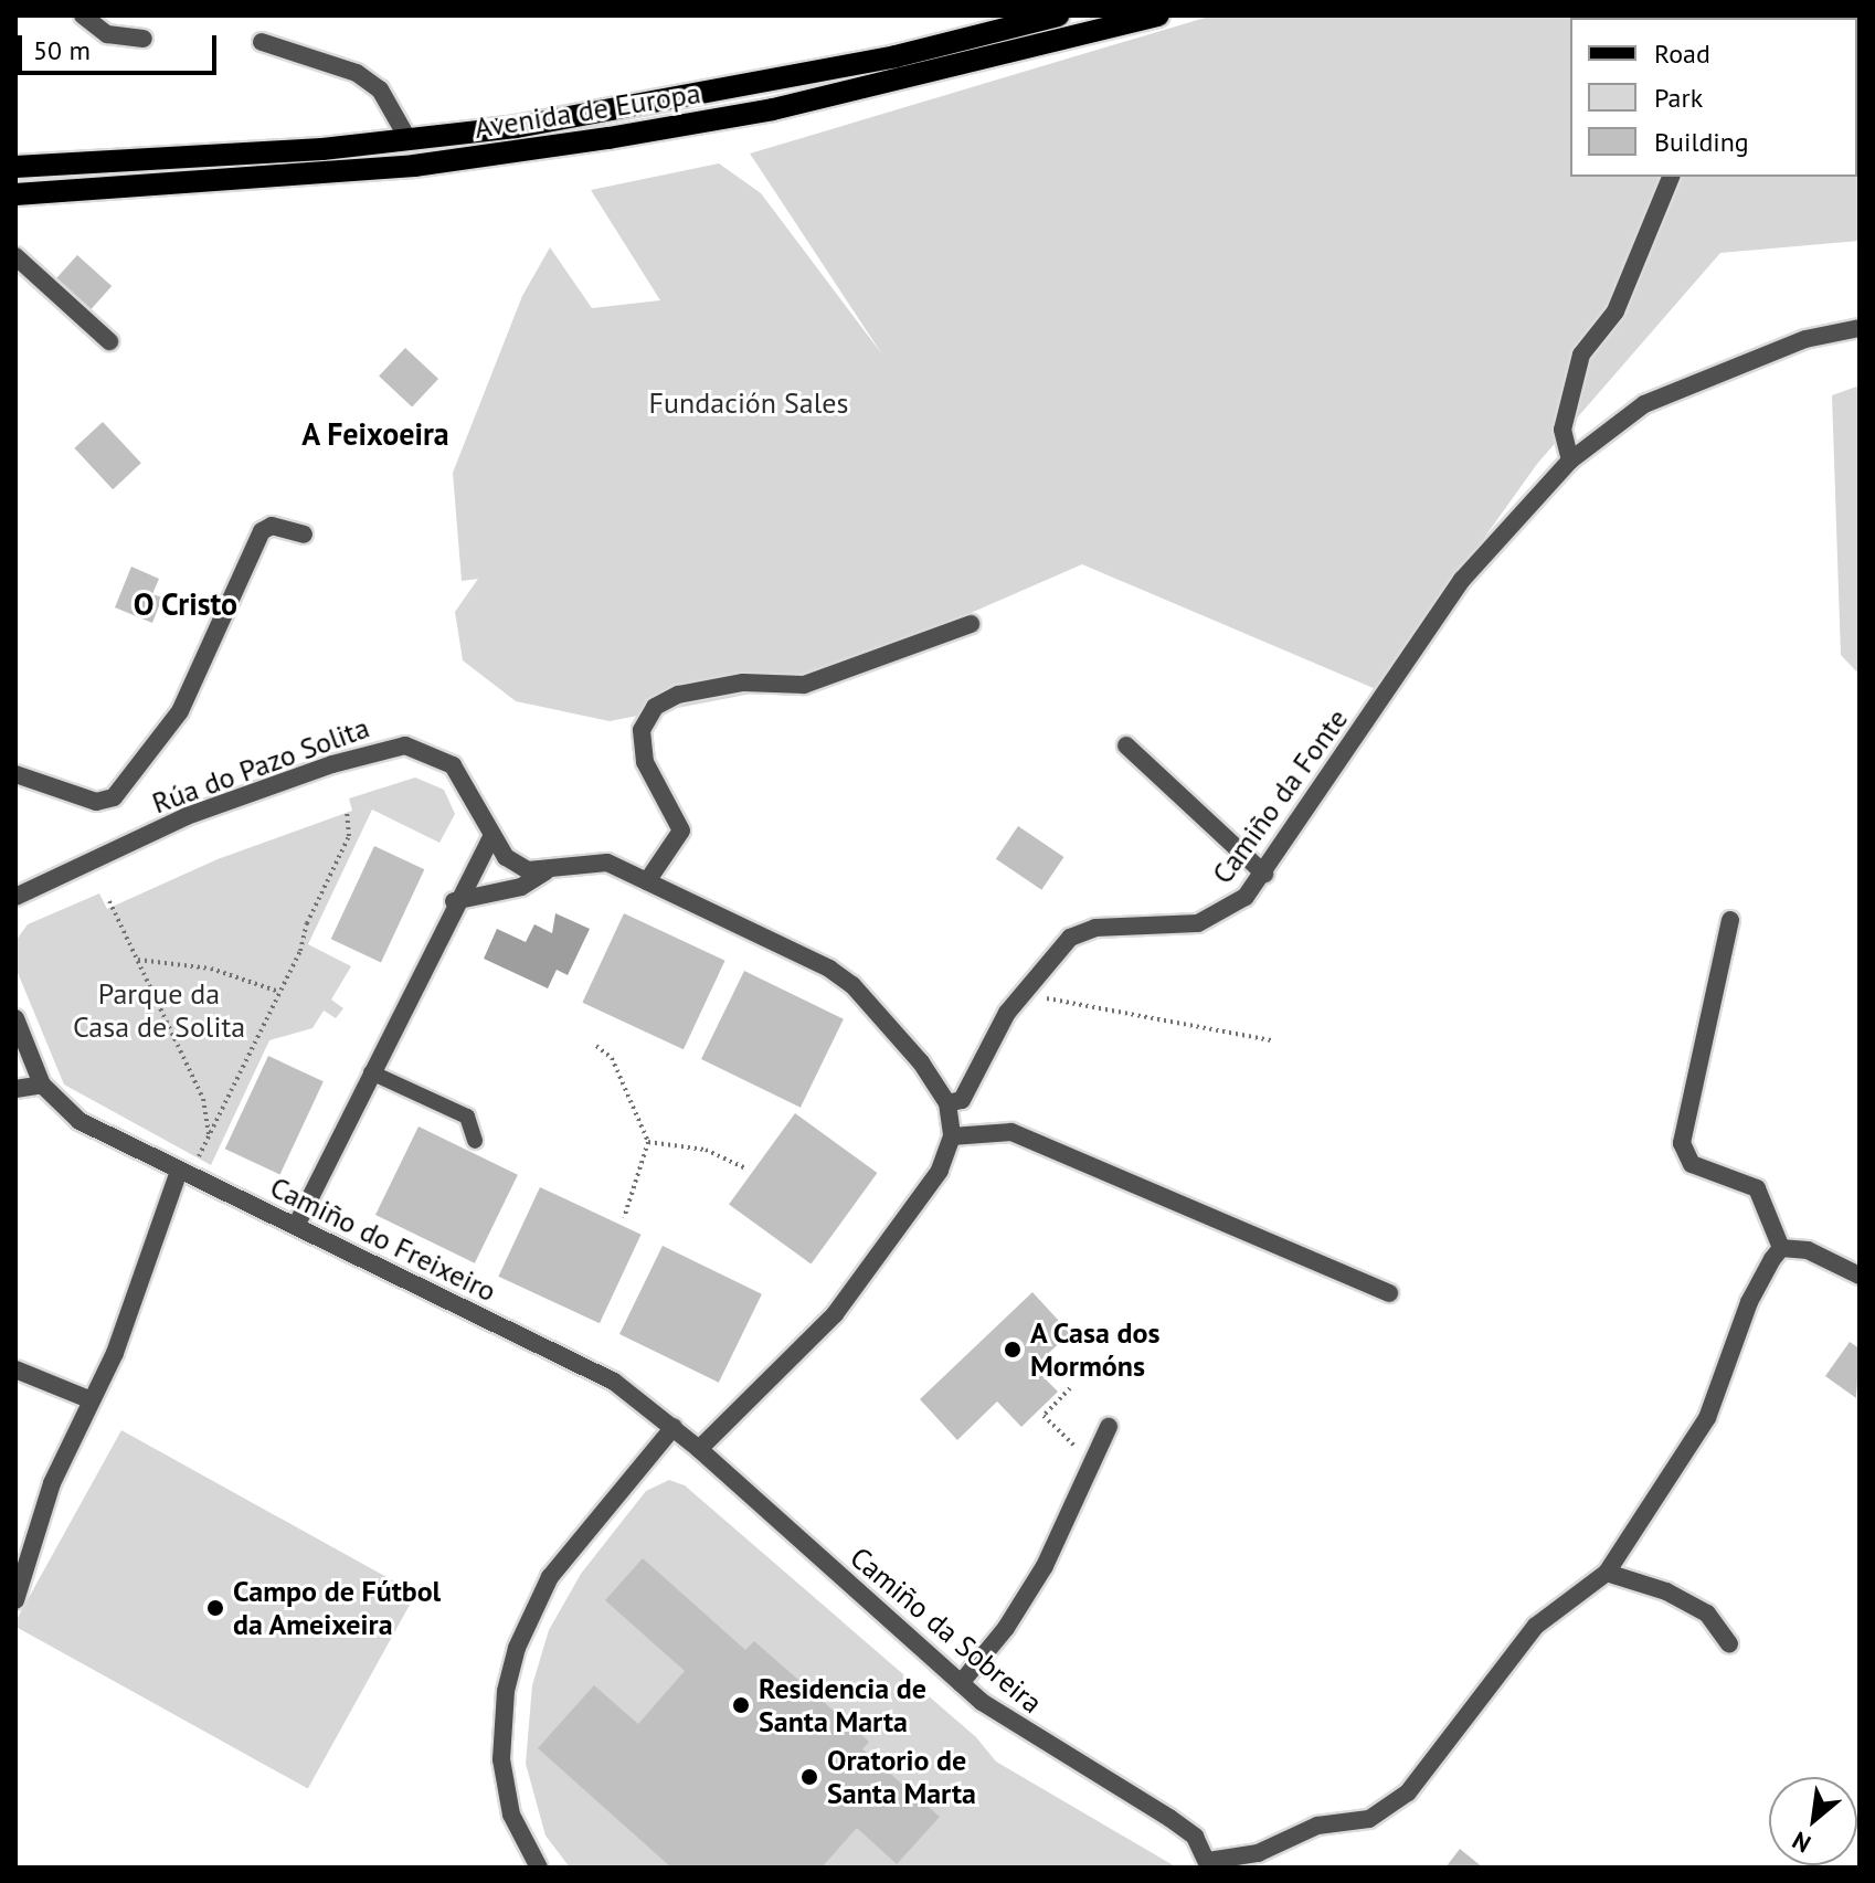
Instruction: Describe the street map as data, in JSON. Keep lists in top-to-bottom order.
{
  "streets": {
    "main road": ["Avenida de Europa"],
    "street": [
      "Rúa do Pazo Solita",
      "Camiño da Fonte",
      "Camiño do Freixeiro",
      "Camiño da Sobreira"
    ]
  },
  "crossings": [
    ["Camiño do Freixeiro", "Camiño da Sobreira"]
  ],
  "districts": ["A Feixoeira", "O Cristo"],
  "parks": ["Fundación Sales", "Parque da Casa de Solita"],
  "places": [
    "A Casa dos Mormóns",
    "Campo de Fútbol da Ameixeira",
    "Residencia de Santa Marta",
    "Oratorio de Santa Marta"
  ],
  "legend": ["Road", "Park", "Building"],
  "scale_bar": "50 m",
  "north": "bottom left"
}
